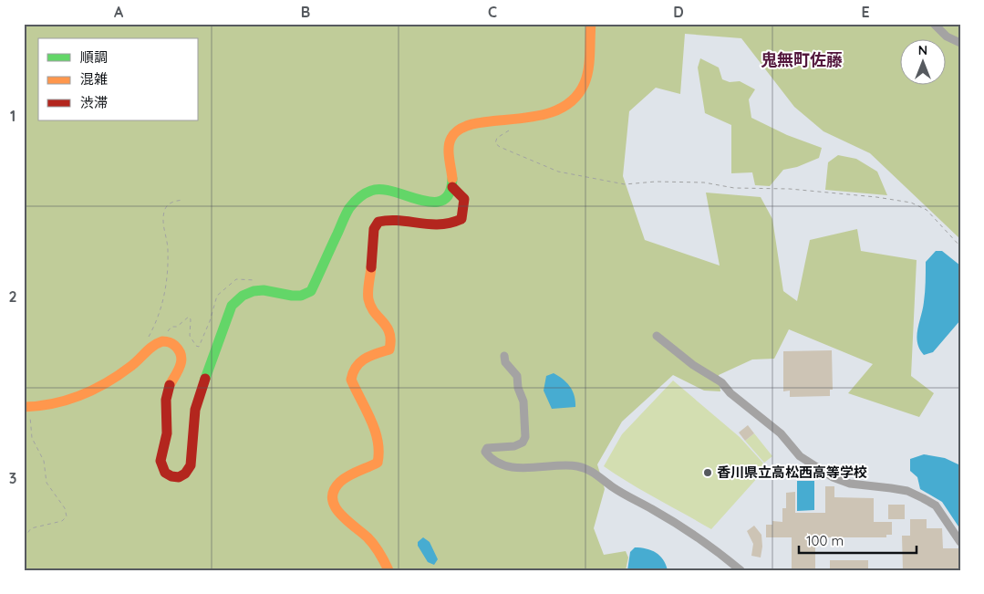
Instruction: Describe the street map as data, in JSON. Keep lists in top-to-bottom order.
{
  "districts": ["鬼無町佐藤"],
  "places": ["香川県立高松西高等学校"],
  "legend": ["順調", "混雑", "渋滞"],
  "scale_bar": "100 m",
  "north": "top",
  "grid": {
    "columns": [
      "A",
      "B",
      "C",
      "D",
      "E"
    ],
    "rows": ["1", "2", "3"]
  }
}
